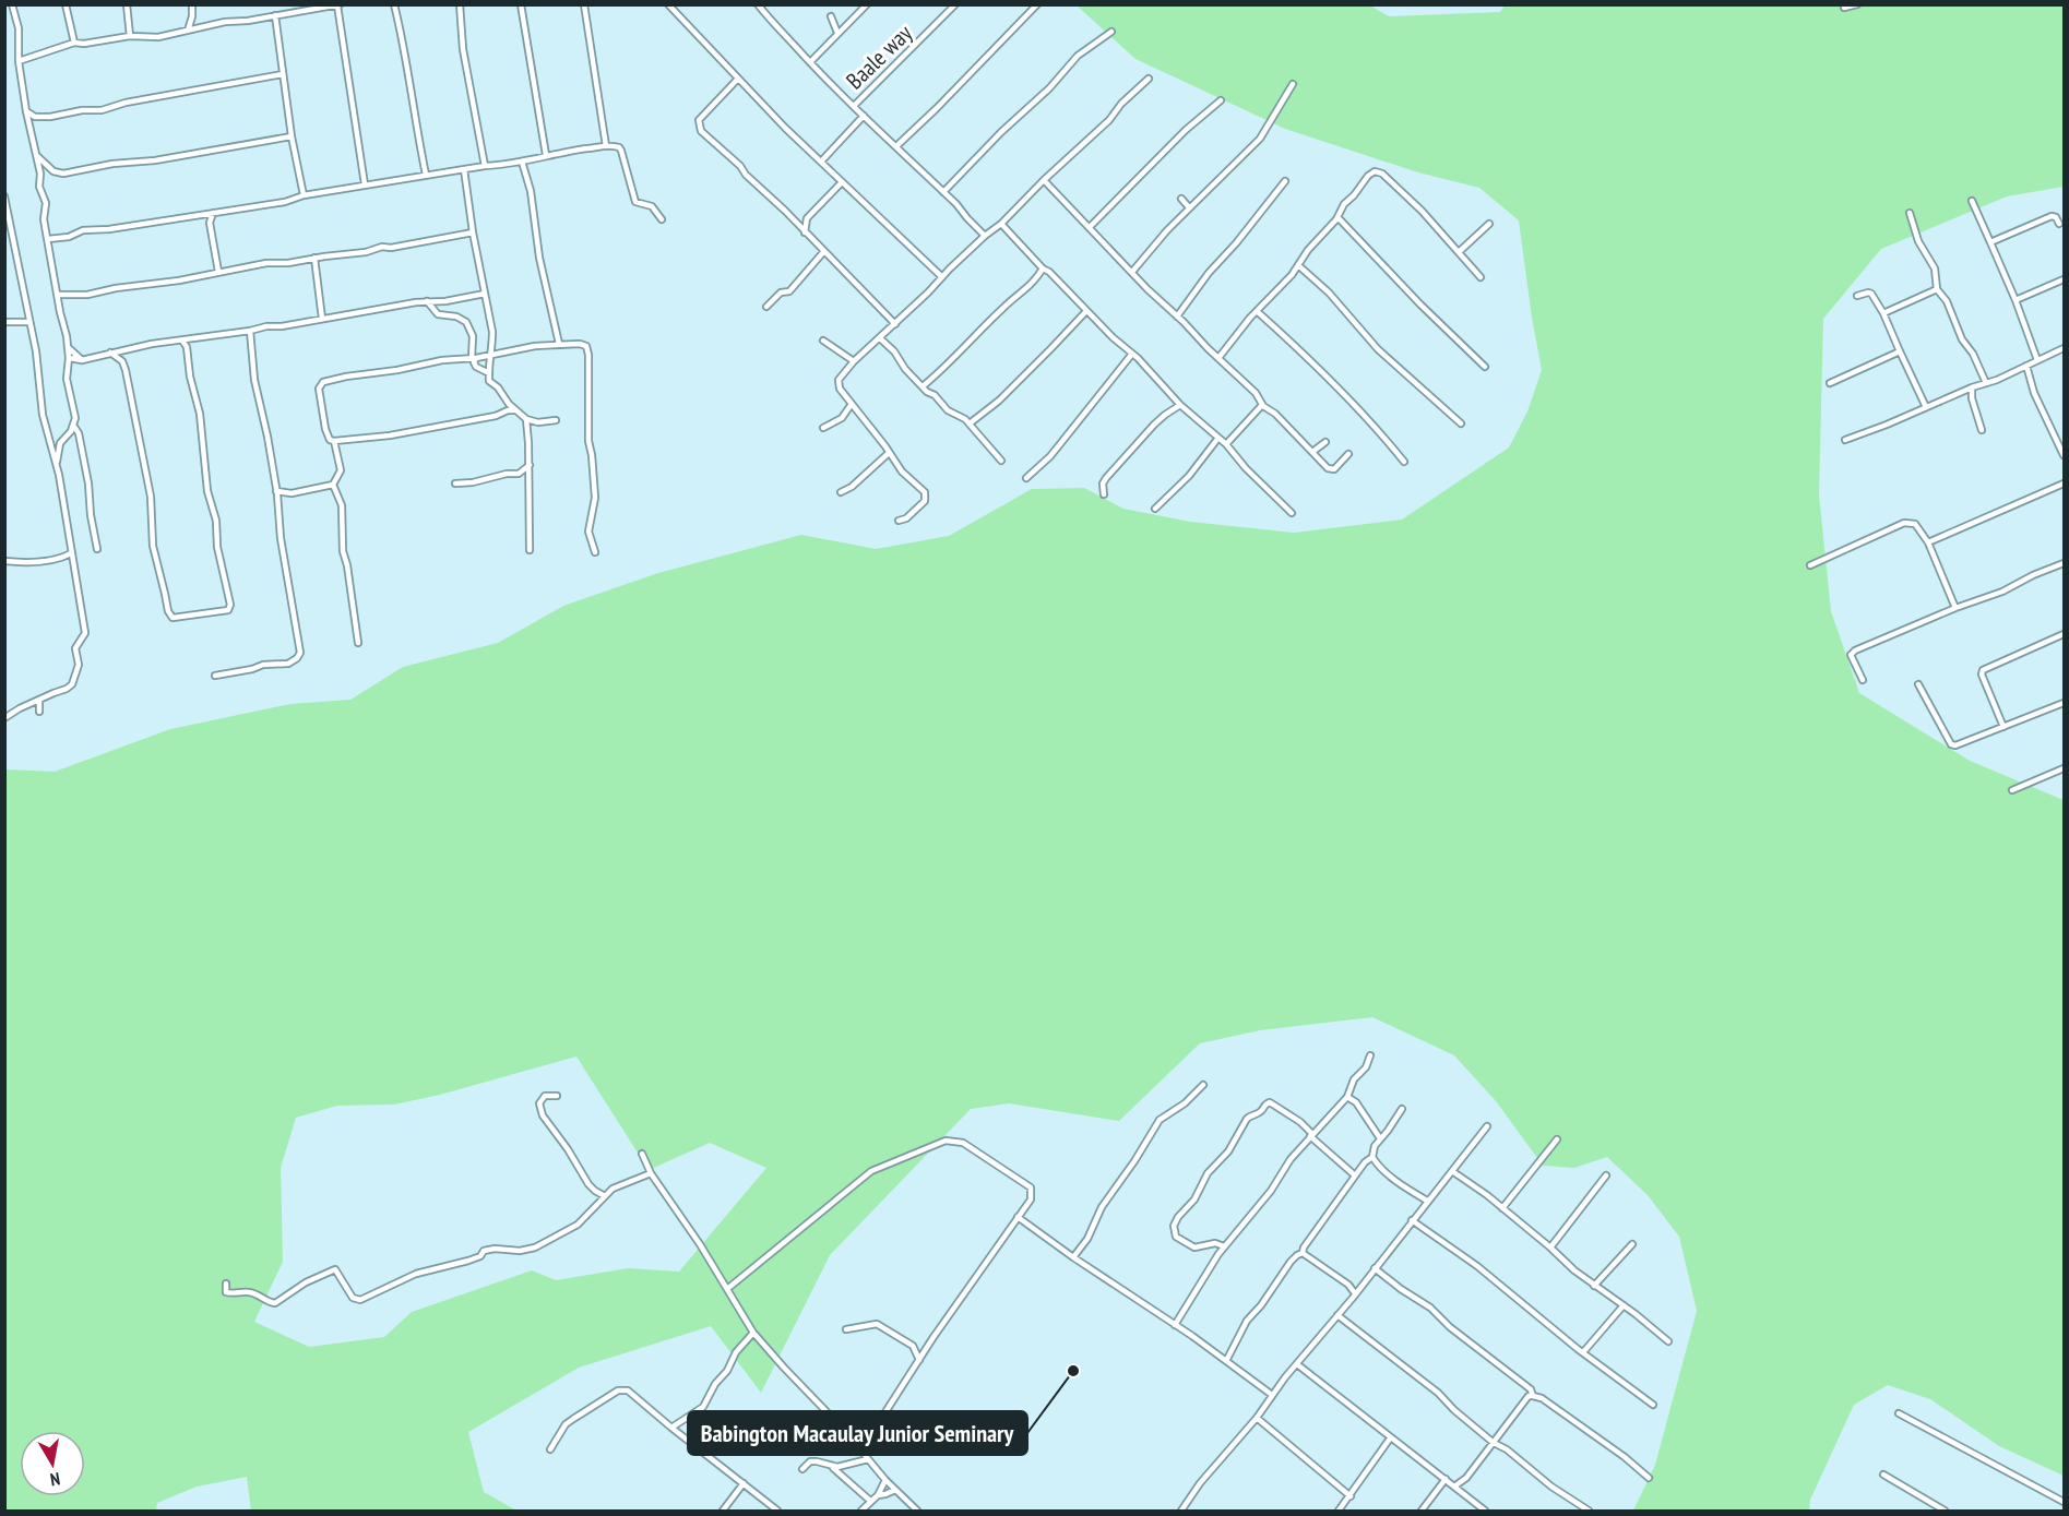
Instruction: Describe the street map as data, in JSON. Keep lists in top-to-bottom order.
{
  "streets": {
    "street": ["Baale way"]
  },
  "places": ["Babington Macaulay Junior Seminary"],
  "north": "bottom"
}
